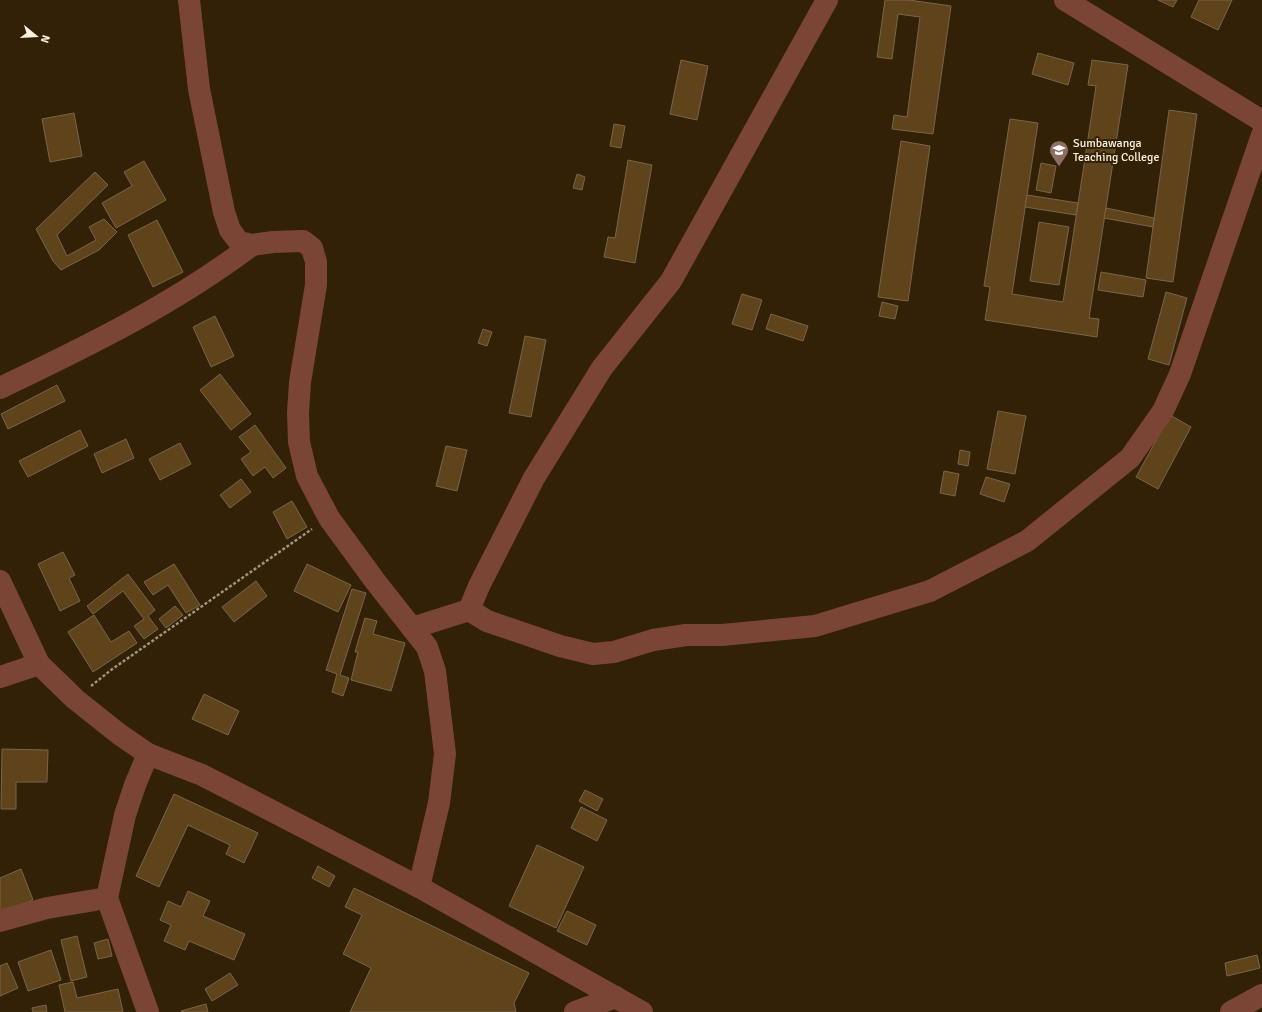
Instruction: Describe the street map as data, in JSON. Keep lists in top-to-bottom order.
{
  "places": {
    "school or university": ["Sumbawanga Teaching College"]
  },
  "north": "right"
}
